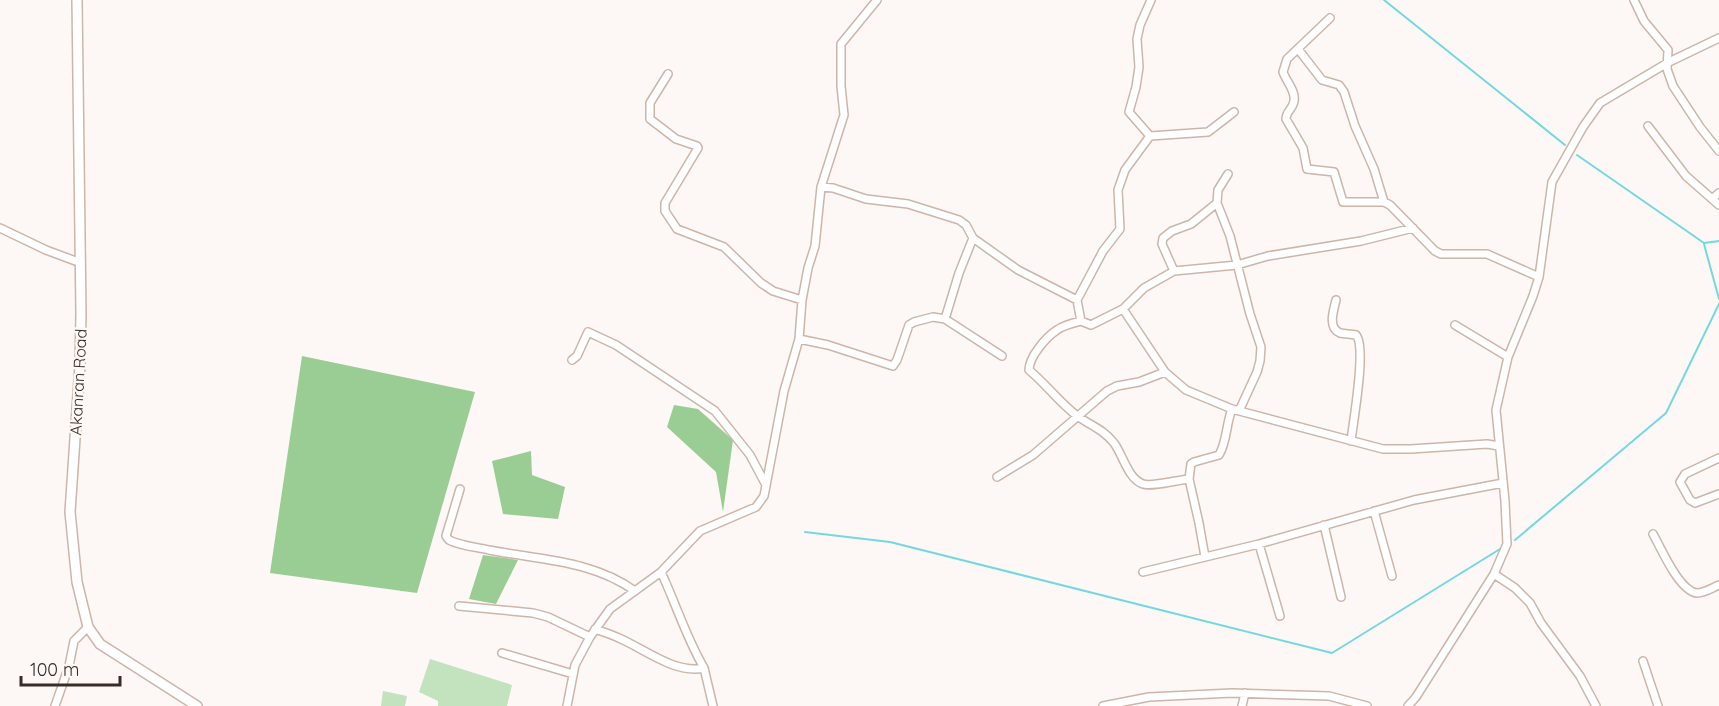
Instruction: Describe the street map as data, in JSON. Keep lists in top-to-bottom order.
{
  "streets": {
    "main road": ["Akanran Road"]
  },
  "scale_bar": "100 m"
}
